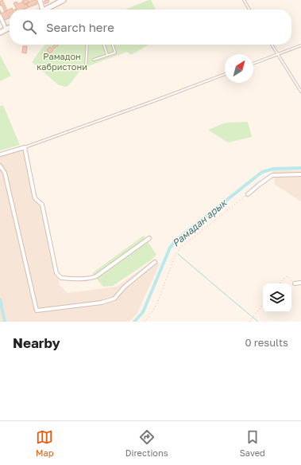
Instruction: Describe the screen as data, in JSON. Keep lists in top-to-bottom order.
{
  "water": ["Рамадан арык"],
  "parks": ["Рамадон кабристони"],
  "north": "top right",
  "page": {
    "search": "Search here",
    "heading": ["Nearby", "0 results"],
    "nav": ["Map", "Directions", "Saved"]
  }
}
